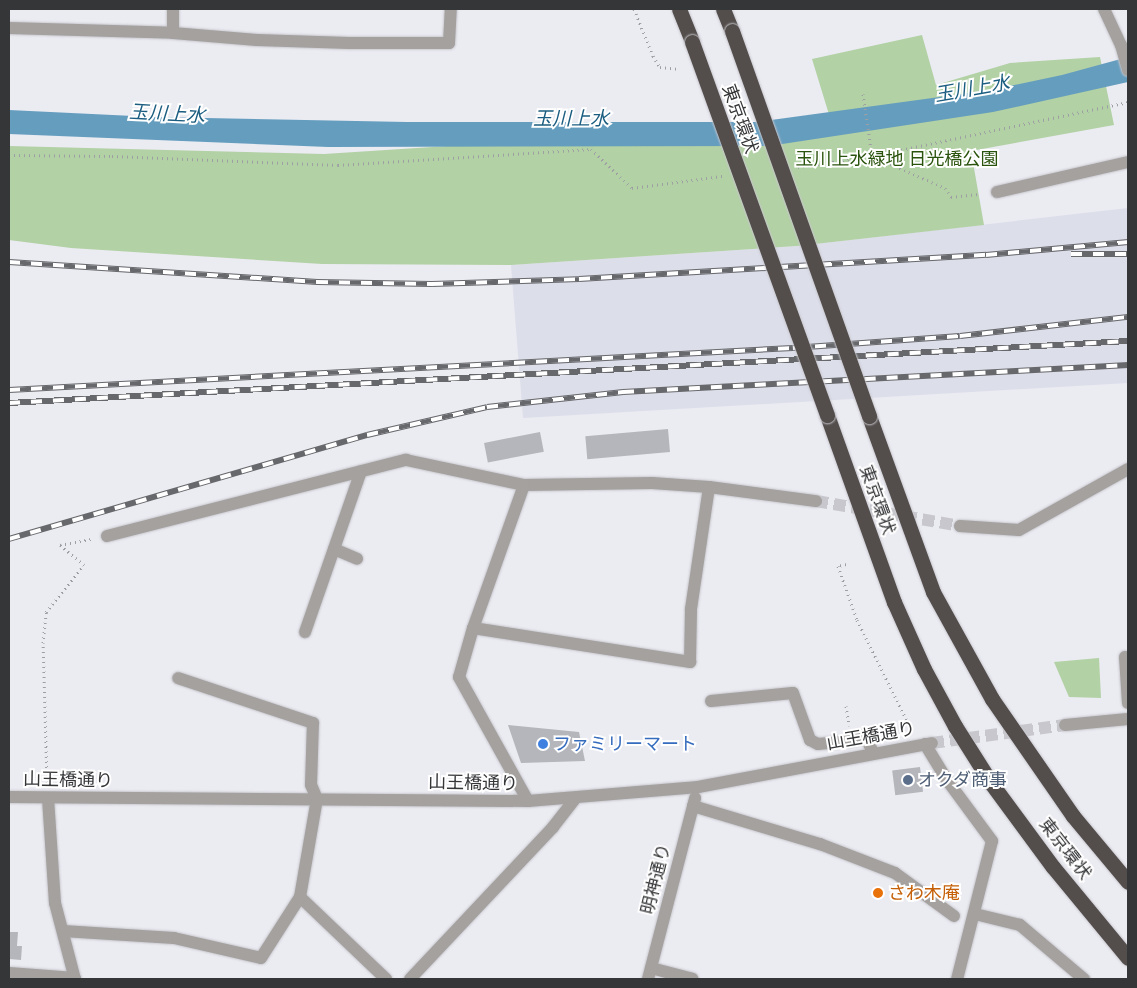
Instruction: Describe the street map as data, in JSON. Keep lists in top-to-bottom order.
{
  "streets": {
    "highway": ["東京環状"],
    "street": ["山王橋通り", "明神通り"]
  },
  "crossings": [
    ["山王橋通り", "明神通り"]
  ],
  "water": ["玉川上水"],
  "parks": ["玉川上水緑地 日光橋公園"],
  "places": ["ファミリーマート", "オクダ商事", "さわ木庵"]
}
